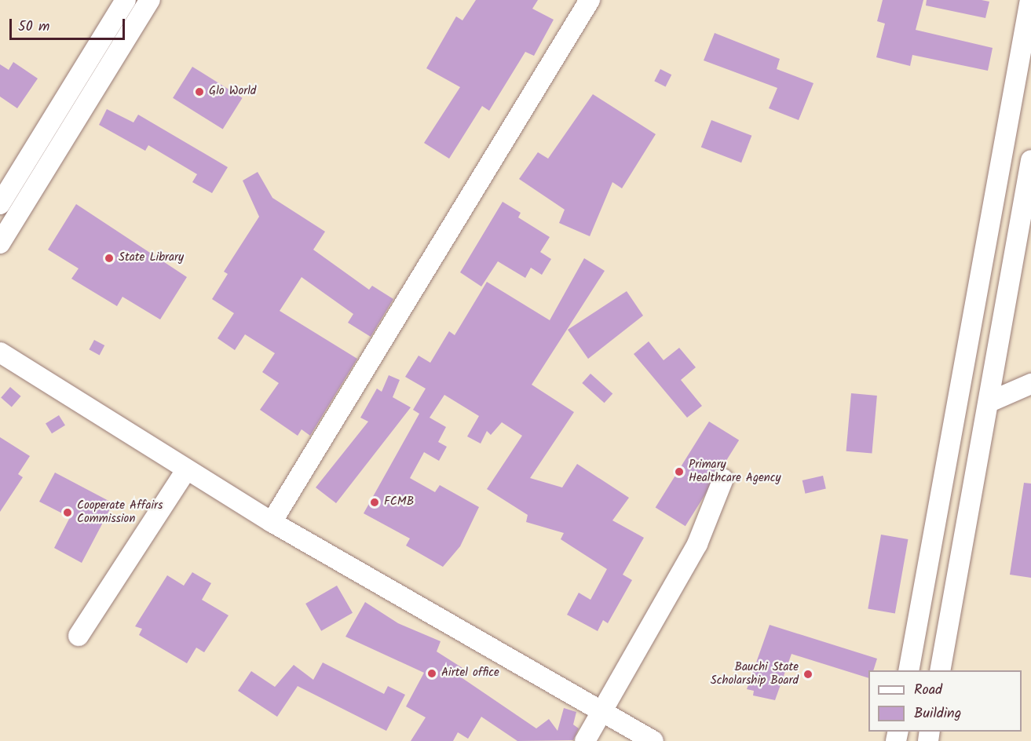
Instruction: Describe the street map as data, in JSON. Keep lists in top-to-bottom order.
{
  "places": [
    "Glo World",
    "State Library",
    "Primary Healthcare Agency",
    "FCMB",
    "Cooperate Affairs Commission",
    "Airtel office",
    "Bauchi State Scholarship Board"
  ],
  "legend": ["Road", "Building"],
  "scale_bar": "50 m"
}
